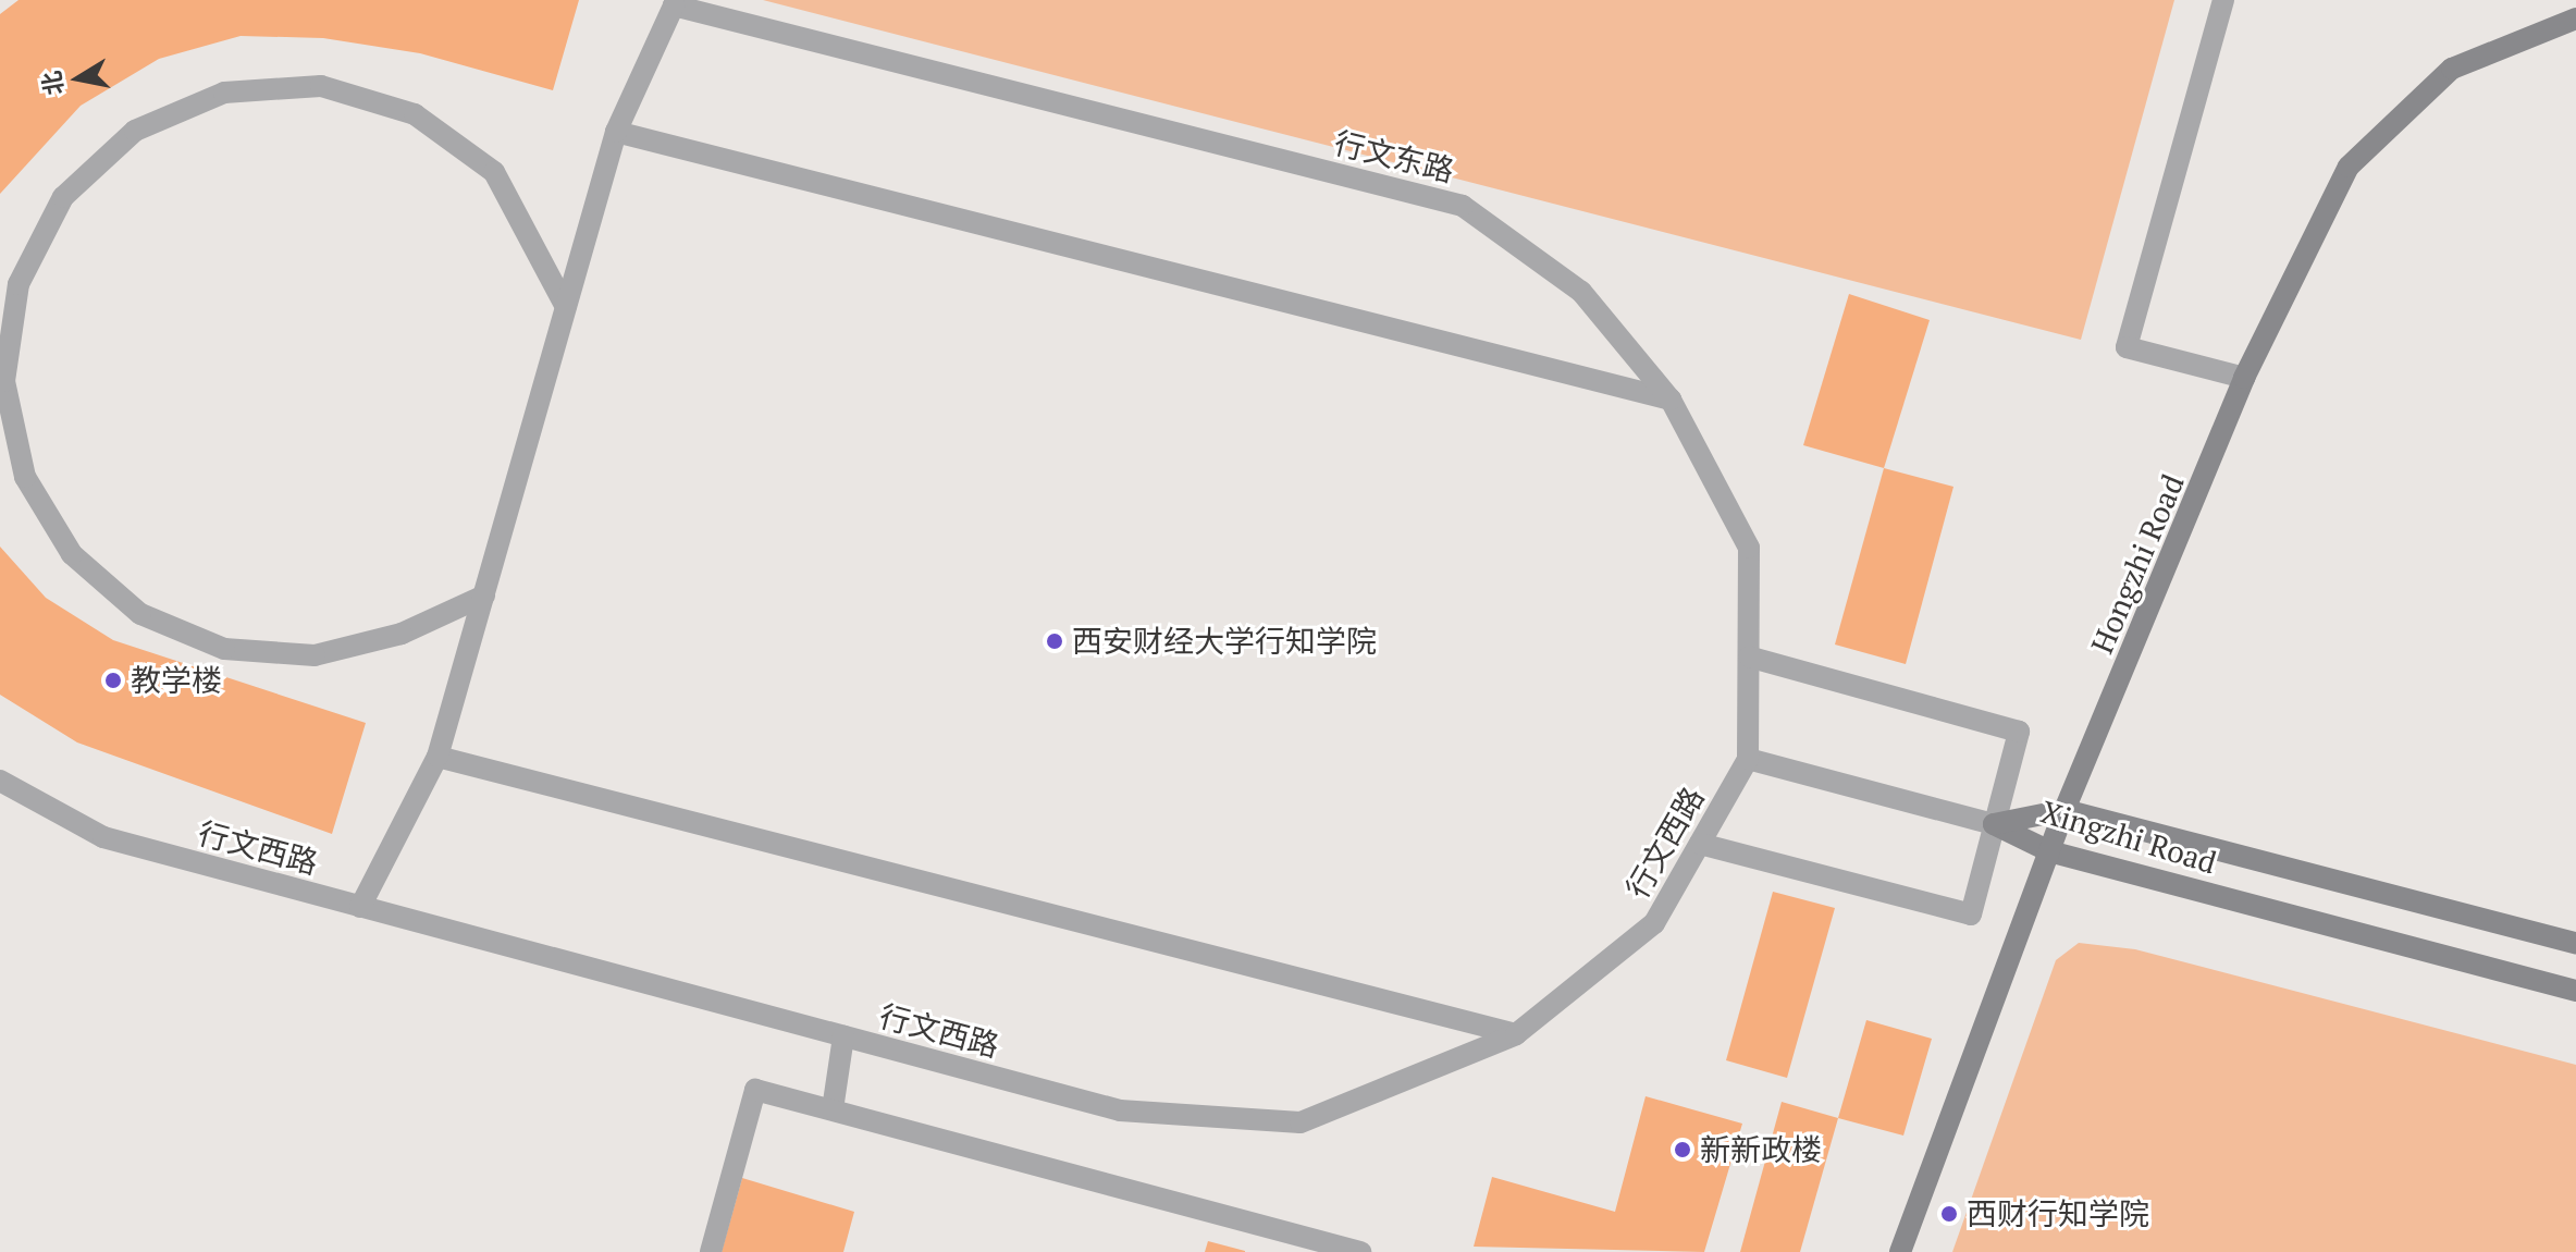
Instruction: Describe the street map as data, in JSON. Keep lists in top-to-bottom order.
{
  "streets": {
    "street": [
      "行文东路",
      "Hongzhi Road",
      "Xingzhi Road",
      "行文西路"
    ]
  },
  "crossings": [
    ["行文东路", "行文西路"],
    ["Hongzhi Road", "Xingzhi Road"]
  ],
  "places": [
    "西安财经大学行知学院",
    "教学楼",
    "新新政楼",
    "西财行知学院"
  ],
  "north": "left"
}
